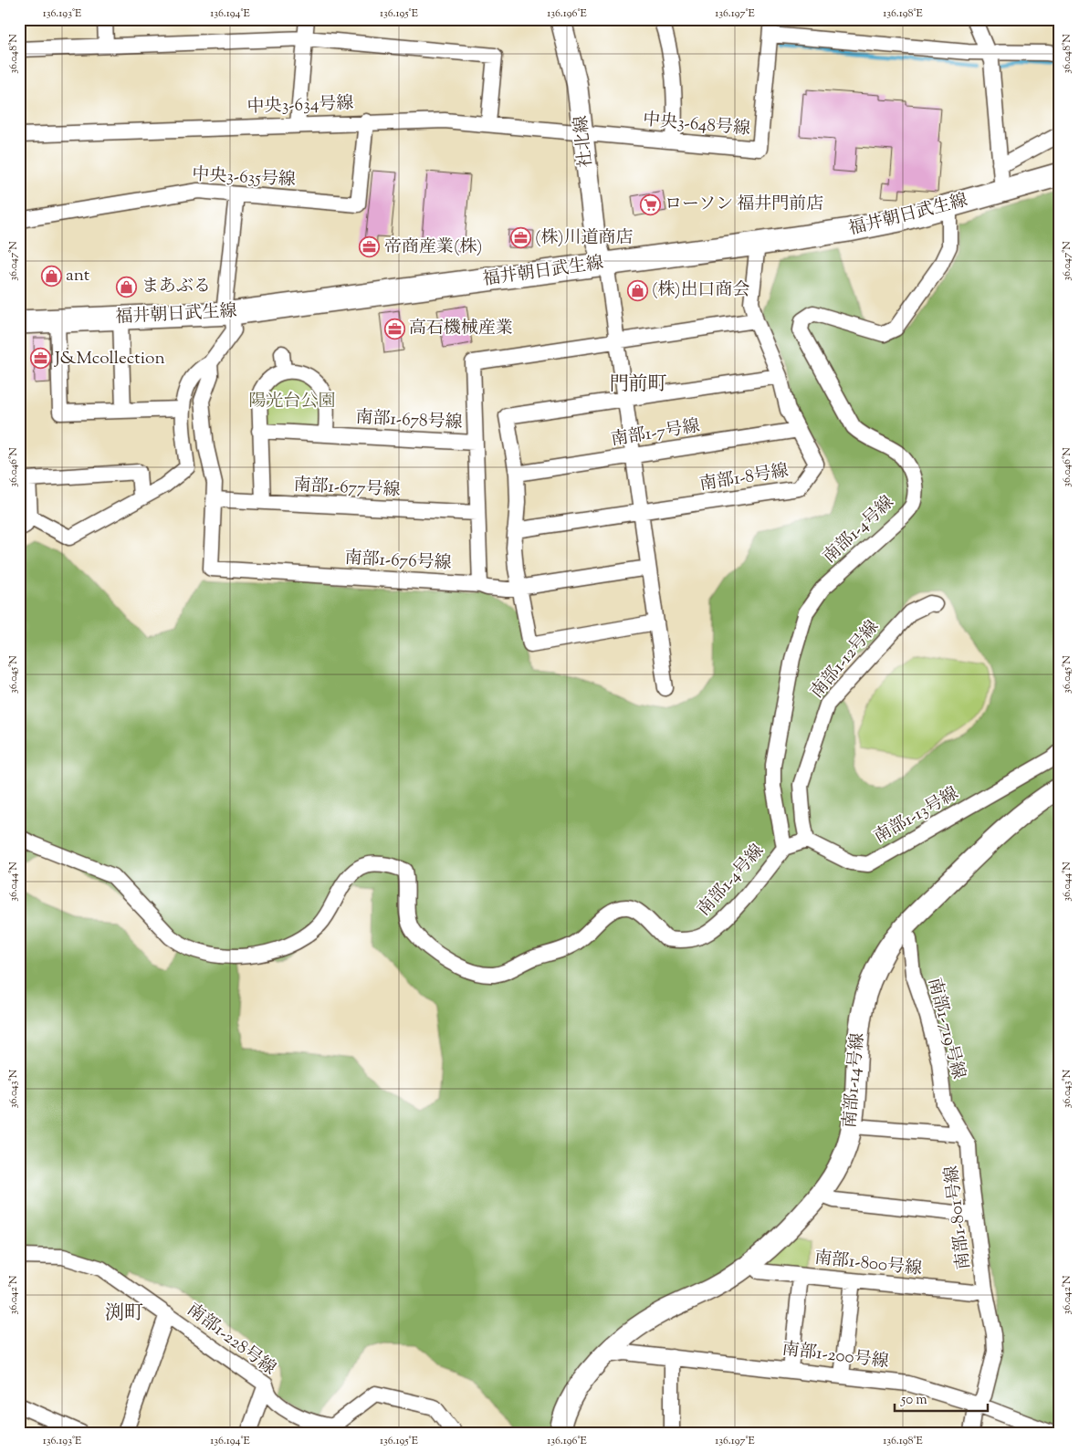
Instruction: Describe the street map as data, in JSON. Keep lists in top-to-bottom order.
{
  "streets": {
    "main road": ["福井朝日武生線"],
    "street": [
      "中央3-634号線",
      "中央3-648号線",
      "社北線",
      "中央3-635号線",
      "南部1-678号線",
      "南部1-7号線",
      "南部1-8号線",
      "南部1-677号線",
      "南部1-4号線",
      "南部1-676号線",
      "南部1-12号線",
      "南部1-13号線",
      "南部1-719号線",
      "南部1-14号線",
      "南部1-801号線",
      "南部1-800号線",
      "南部1-228号線",
      "南部1-200号線"
    ]
  },
  "crossings": [
    ["中央3-634号線", "中央3-648号線"],
    ["中央3-634号線", "社北線"],
    ["中央3-634号線", "中央3-635号線"],
    ["中央3-648号線", "社北線"],
    ["社北線", "福井朝日武生線"],
    ["中央3-635号線", "南部1-676号線"],
    ["福井朝日武生線", "南部1-8号線"],
    ["福井朝日武生線", "南部1-4号線"],
    ["福井朝日武生線", "南部1-676号線"],
    ["南部1-7号線", "南部1-8号線"],
    ["南部1-677号線", "南部1-676号線"],
    ["南部1-12号線", "南部1-13号線"],
    ["南部1-719号線", "南部1-14号線"],
    ["南部1-719号線", "南部1-801号線"],
    ["南部1-14号線", "南部1-800号線"],
    ["南部1-14号線", "南部1-200号線"],
    ["南部1-801号線", "南部1-800号線"],
    ["南部1-801号線", "南部1-200号線"]
  ],
  "districts": ["門前町", "渕町"],
  "parks": ["陽光台公園"],
  "places": {
    "supermarket": ["ローソン 福井門前店"],
    "office": [
      "(株)川道商店",
      "帝商産業(株)",
      "高石機械産業",
      "J&Mcollection"
    ],
    "shop": ["ant", "まあぶる", "(株)出口商会"]
  },
  "scale_bar": "50 m",
  "coordinates": [
    "136.193°E",
    "136.194°E",
    "136.195°E",
    "136.196°E",
    "136.197°E",
    "136.198°E",
    "36.048°N",
    "36.047°N",
    "36.046°N",
    "36.045°N",
    "36.044°N",
    "36.043°N",
    "36.042°N"
  ]
}
